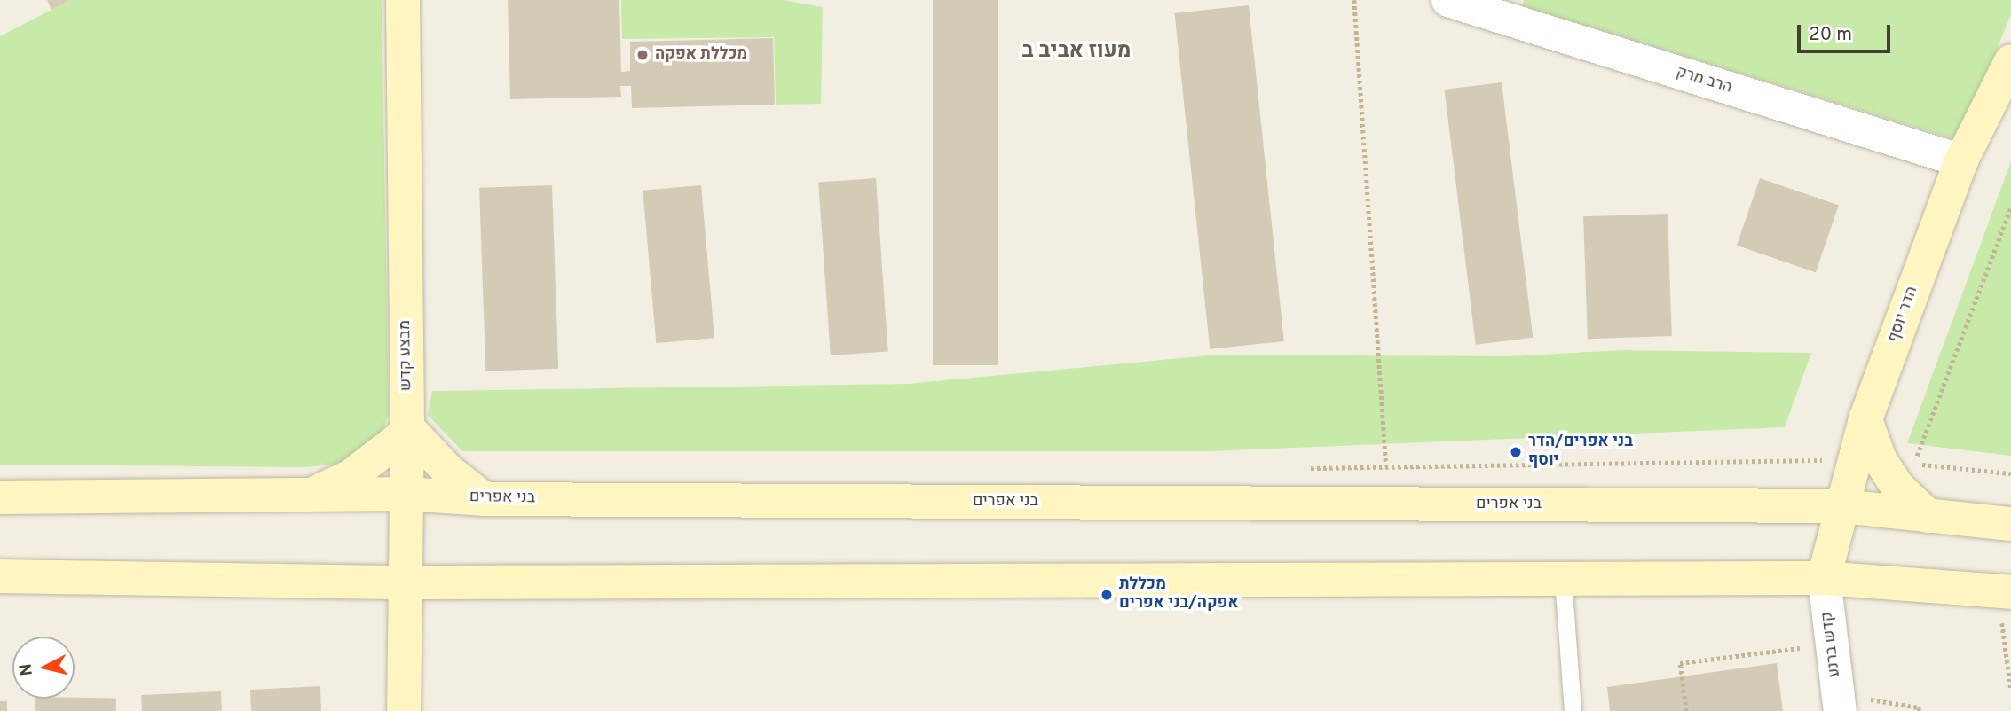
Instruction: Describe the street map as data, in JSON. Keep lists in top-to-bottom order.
{
  "streets": {
    "main road": ["הדר יוסף", "מבצע קדש", "בני אפרים"],
    "street": ["הרב מרק", "קדש ברנע"]
  },
  "crossings": [
    ["הרב מרק", "הדר יוסף"],
    ["הדר יוסף", "בני אפרים"],
    ["הדר יוסף", "קדש ברנע"],
    ["מבצע קדש", "בני אפרים"]
  ],
  "districts": ["מעוז אביב ב"],
  "places": ["מכללת אפקה", "בני אפרים/הדר יוסף", "מכללת אפקה/בני אפרים"],
  "scale_bar": "20 m",
  "north": "left"
}
